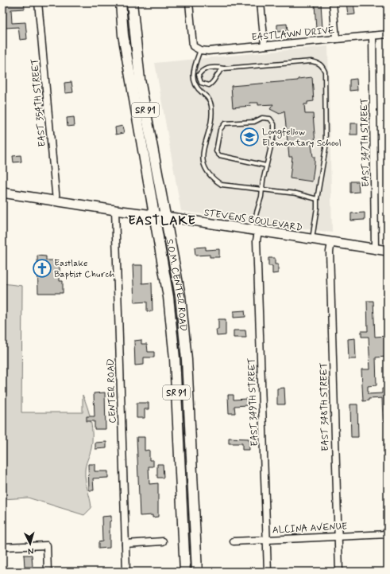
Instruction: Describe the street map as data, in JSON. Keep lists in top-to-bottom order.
{
  "streets": {
    "main road": ["SR 91", "S.O.M. CENTER ROAD"],
    "street": [
      "EASTLAWN DRIVE",
      "EAST 354TH STREET",
      "EAST 347TH STREET",
      "STEVENS BOULEVARD",
      "CENTER ROAD",
      "EAST 349TH STREET",
      "EAST 348TH STREET",
      "ALCINA AVENUE"
    ]
  },
  "crossings": [
    ["EASTLAWN DRIVE", "EAST 347TH STREET"],
    ["EAST 354TH STREET", "STEVENS BOULEVARD"],
    ["EAST 347TH STREET", "STEVENS BOULEVARD"],
    ["STEVENS BOULEVARD", "S.O.M. CENTER ROAD"],
    ["STEVENS BOULEVARD", "CENTER ROAD"],
    ["STEVENS BOULEVARD", "EAST 349TH STREET"],
    ["STEVENS BOULEVARD", "EAST 348TH STREET"],
    ["EAST 349TH STREET", "ALCINA AVENUE"],
    ["EAST 348TH STREET", "ALCINA AVENUE"]
  ],
  "districts": ["EASTLAKE"],
  "places": {
    "school or university": ["Longfellow Elementary School"],
    "church": ["Eastlake Baptist Church"]
  },
  "north": "bottom"
}
